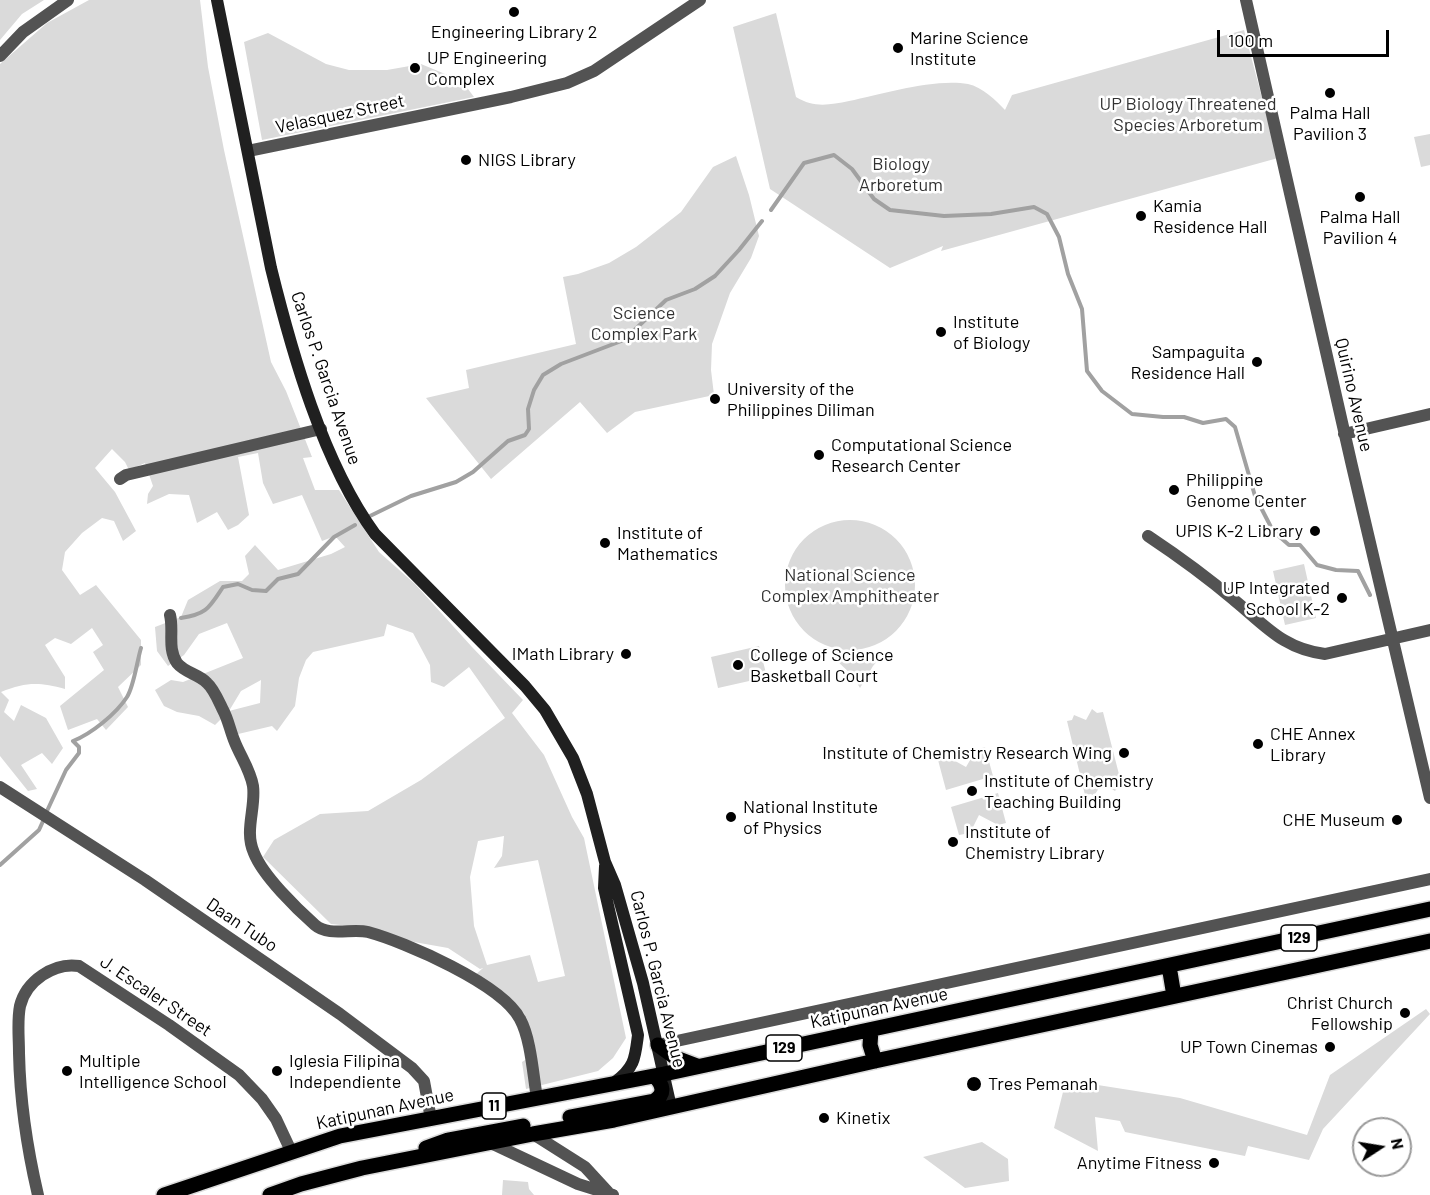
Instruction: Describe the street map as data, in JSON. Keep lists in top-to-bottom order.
{
  "streets": {
    "main road": [
      "Carlos P. Garcia Avenue",
      "129",
      "Katipunan Avenue",
      "11"
    ],
    "street": [
      "Velasquez Street",
      "Quirino Avenue",
      "Daan Tubo",
      "J. Escaler Street"
    ]
  },
  "crossings": [
    ["Velasquez Street", "Carlos P. Garcia Avenue"],
    ["Carlos P. Garcia Avenue", "129"],
    ["Carlos P. Garcia Avenue", "Katipunan Avenue"],
    ["Carlos P. Garcia Avenue", "11"],
    ["Daan Tubo", "Katipunan Avenue"],
    ["129", "11"],
    ["J. Escaler Street", "Katipunan Avenue"]
  ],
  "parks": [
    "UP Biology Threatened Species Arboretum",
    "Biology Arboretum",
    "Science Complex Park",
    "National Science Complex Amphitheater"
  ],
  "places": [
    "Engineering Library 2",
    "Marine Science Institute",
    "UP Engineering Complex",
    "Palma Hall Pavilion 3",
    "NIGS Library",
    "Palma Hall Pavilion 4",
    "Kamia Residence Hall",
    "Institute of Biology",
    "Sampaguita Residence Hall",
    "University of the Philippines Diliman",
    "Computational Science Research Center",
    "Philippine Genome Center",
    "UPIS K-2 Library",
    "Institute of Mathematics",
    "UP Integrated School K-2",
    "IMath Library",
    "College of Science Basketball Court",
    "CHE Annex Library",
    "Institute of Chemistry Research Wing",
    "Institute of Chemistry Teaching Building",
    "National Institute of Physics",
    "CHE Museum",
    "Institute of Chemistry Library",
    "Christ Church Fellowship",
    "UP Town Cinemas",
    "Multiple Intelligence School",
    "Iglesia Filipina Independiente",
    "Tres Pemanah",
    "Kinetix",
    "Anytime Fitness"
  ],
  "scale_bar": "100 m",
  "north": "right"
}
